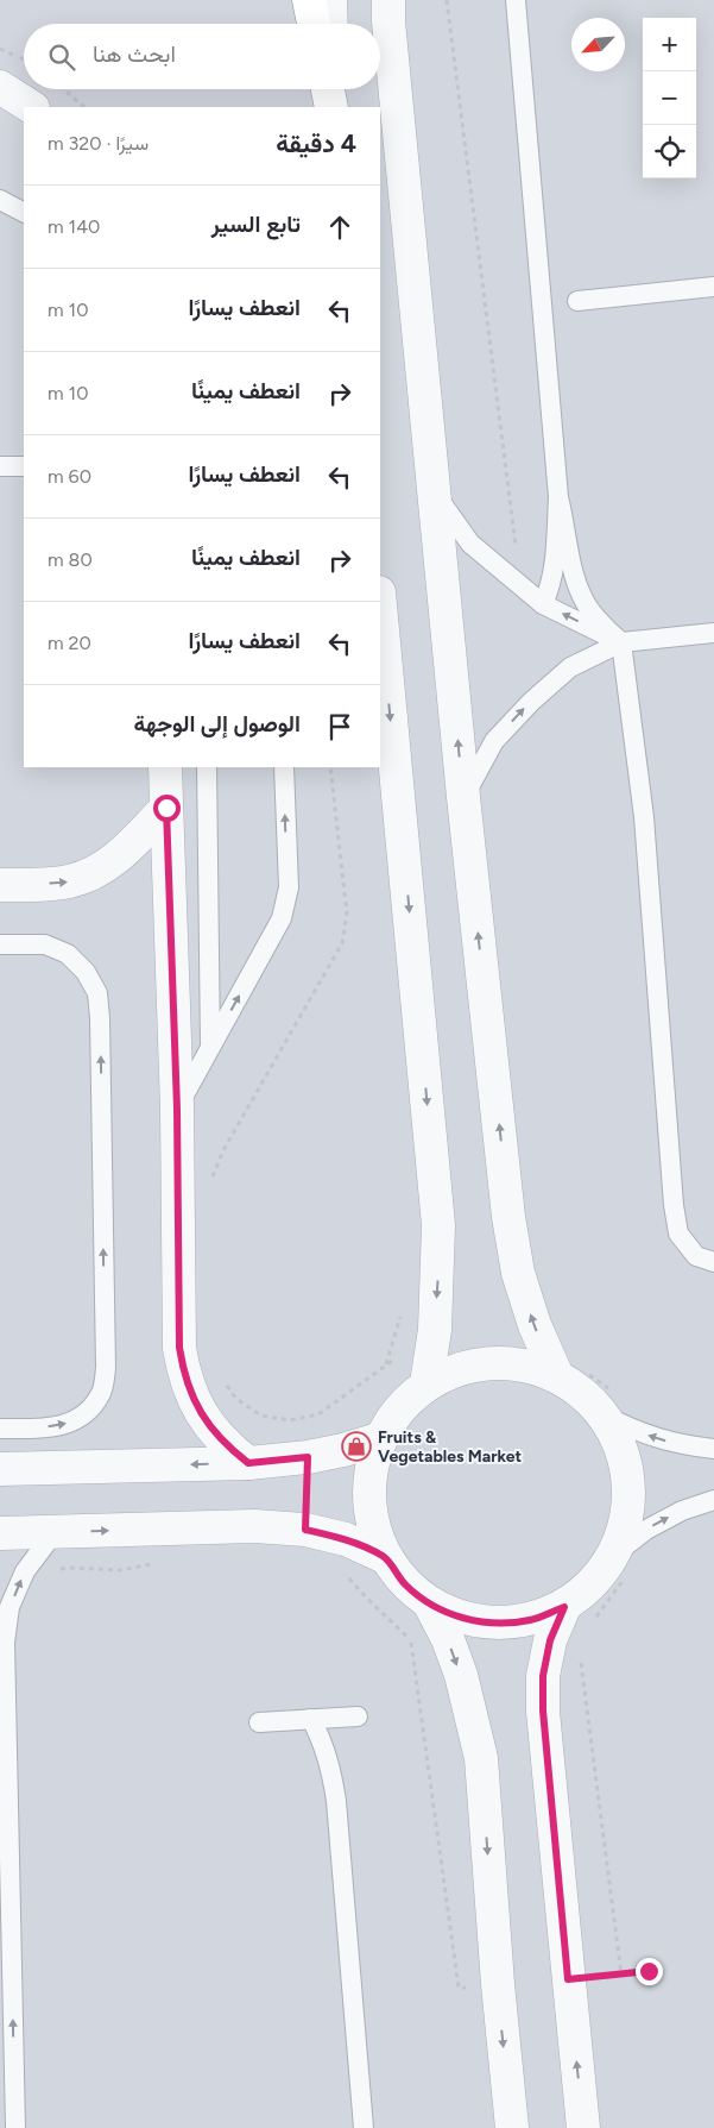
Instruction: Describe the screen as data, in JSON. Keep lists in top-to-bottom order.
{
  "places": {
    "shop": ["Fruits & Vegetables Market"]
  },
  "north": "bottom left",
  "page": {
    "map_buttons": ["+", "−"],
    "search": "ابحث هنا",
    "heading": ["4 دقيقة", "سيرًا · 320 m"],
    "list": [
      ["تابع السير", "140 m"],
      ["انعطف يسارًا", "10 m"],
      ["انعطف يمينًا", "10 m"],
      ["انعطف يسارًا", "60 m"],
      ["انعطف يمينًا", "80 m"],
      ["انعطف يسارًا", "20 m"],
      "الوصول إلى الوجهة"
    ]
  }
}
